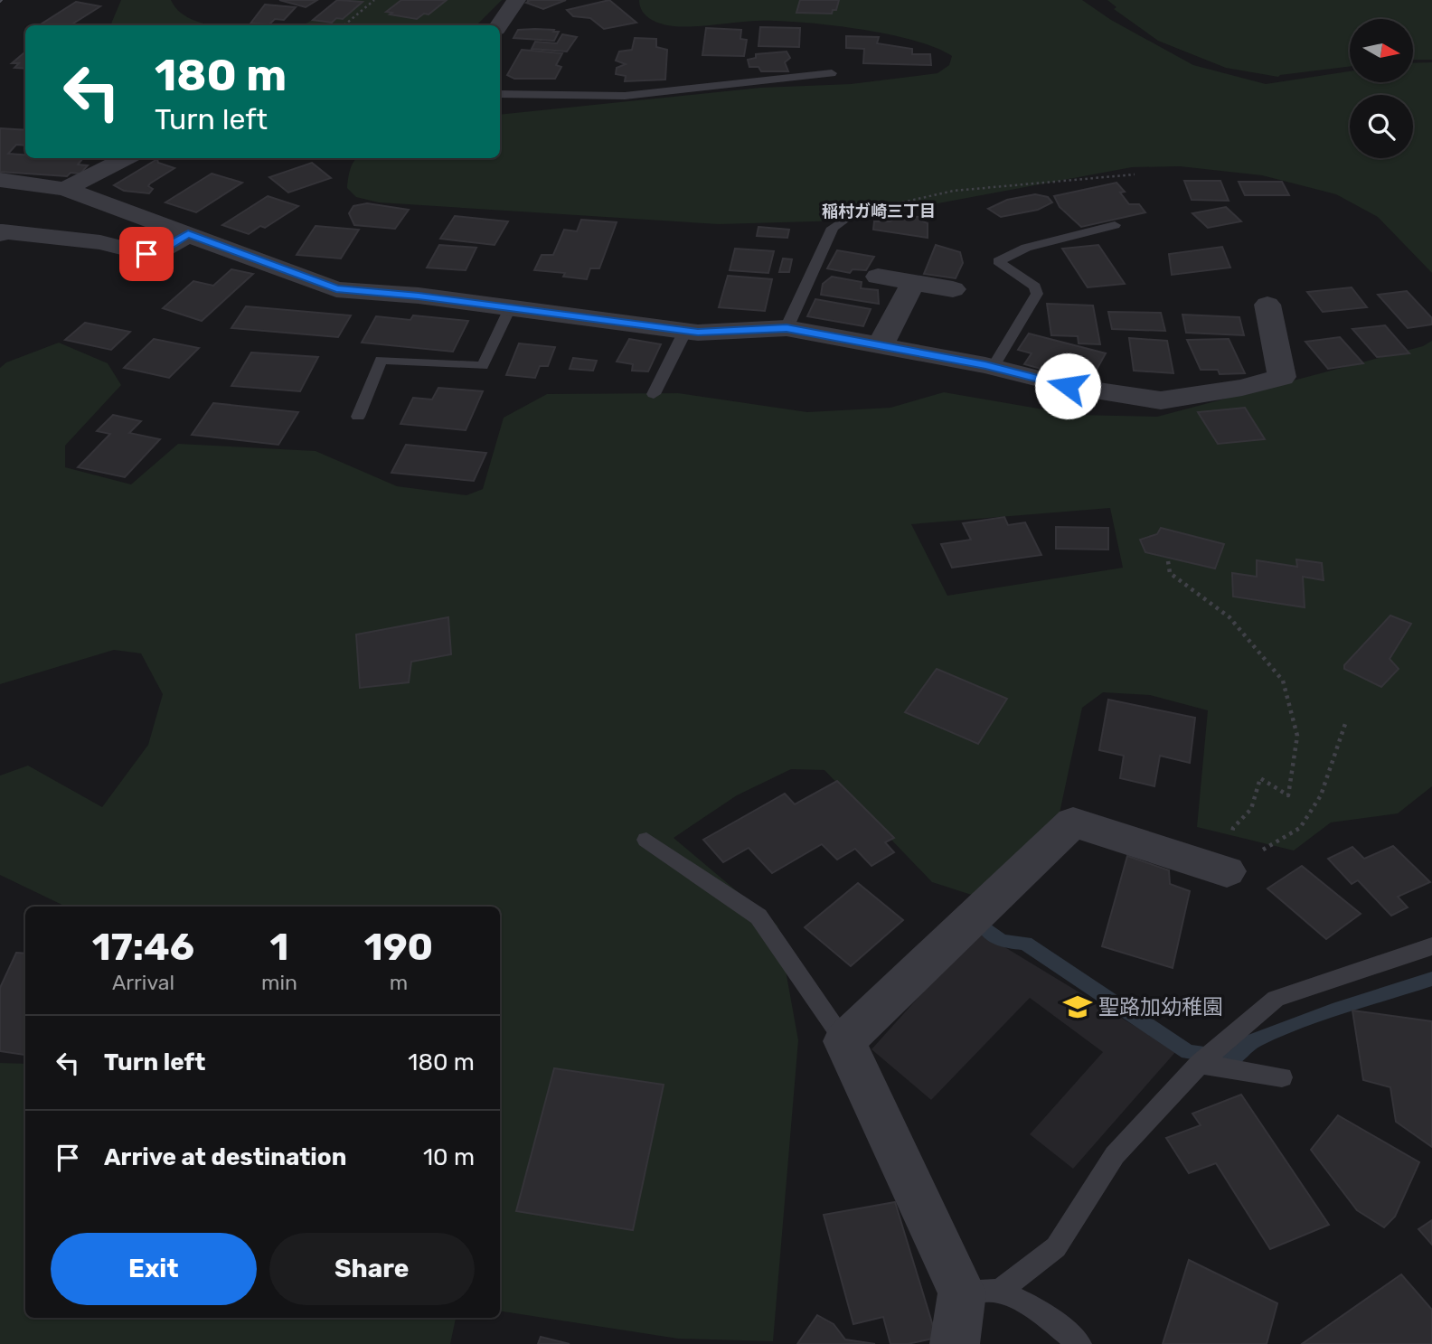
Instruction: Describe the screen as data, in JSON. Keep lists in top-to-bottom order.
{
  "districts": ["稲村ガ崎三丁目"],
  "places": {
    "school or university": ["聖路加幼稚園"]
  },
  "north": "right",
  "page": {
    "turn": ["180 m", "Turn left"],
    "eta": [
      "17:46",
      "Arrival",
      "1",
      "min",
      "190",
      "m"
    ],
    "list": [
      {
        "name": "Turn left",
        "value": "180 m"
      },
      {
        "name": "Arrive at destination",
        "value": "10 m"
      }
    ],
    "buttons": ["Exit", "Share"]
  }
}
